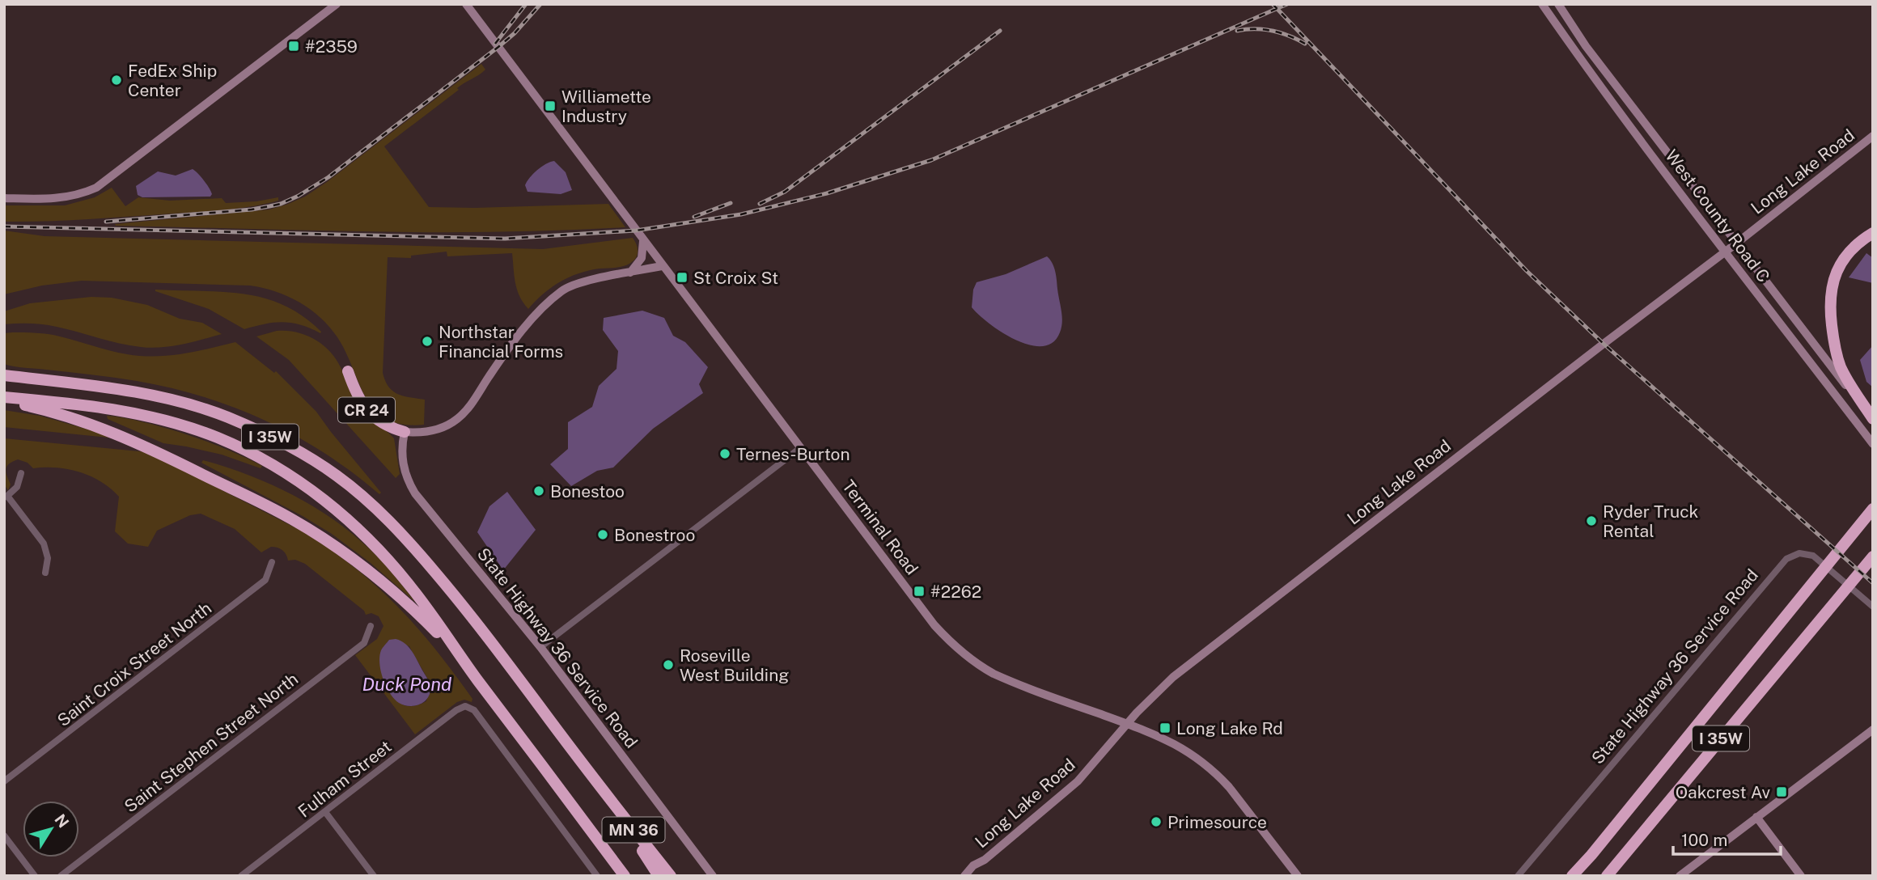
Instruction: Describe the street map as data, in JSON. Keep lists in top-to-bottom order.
{
  "streets": {
    "highway": ["CR 24", "I 35W", "MN 36"],
    "street": [
      "Long Lake Road",
      "West County Road C",
      "Terminal Road",
      "State Highway 36 Service Road",
      "Saint Croix Street North",
      "Saint Stephen Street North",
      "Fulham Street"
    ]
  },
  "crossings": [
    ["Long Lake Road", "West County Road C"],
    ["Long Lake Road", "Terminal Road"],
    ["CR 24", "Terminal Road"],
    ["CR 24", "State Highway 36 Service Road"],
    ["I 35W", "MN 36"]
  ],
  "water": ["Duck Pond"],
  "places": {
    "transit": [
      "#2359",
      "Williamette Industry",
      "St Croix St",
      "#2262",
      "Long Lake Rd",
      "Oakcrest Av"
    ],
    "other": [
      "FedEx Ship Center",
      "Northstar Financial Forms",
      "Ternes-Burton",
      "Bonestoo",
      "Ryder Truck Rental",
      "Bonestroo",
      "Roseville West Building",
      "Primesource"
    ]
  },
  "scale_bar": "100 m",
  "north": "top right"
}
